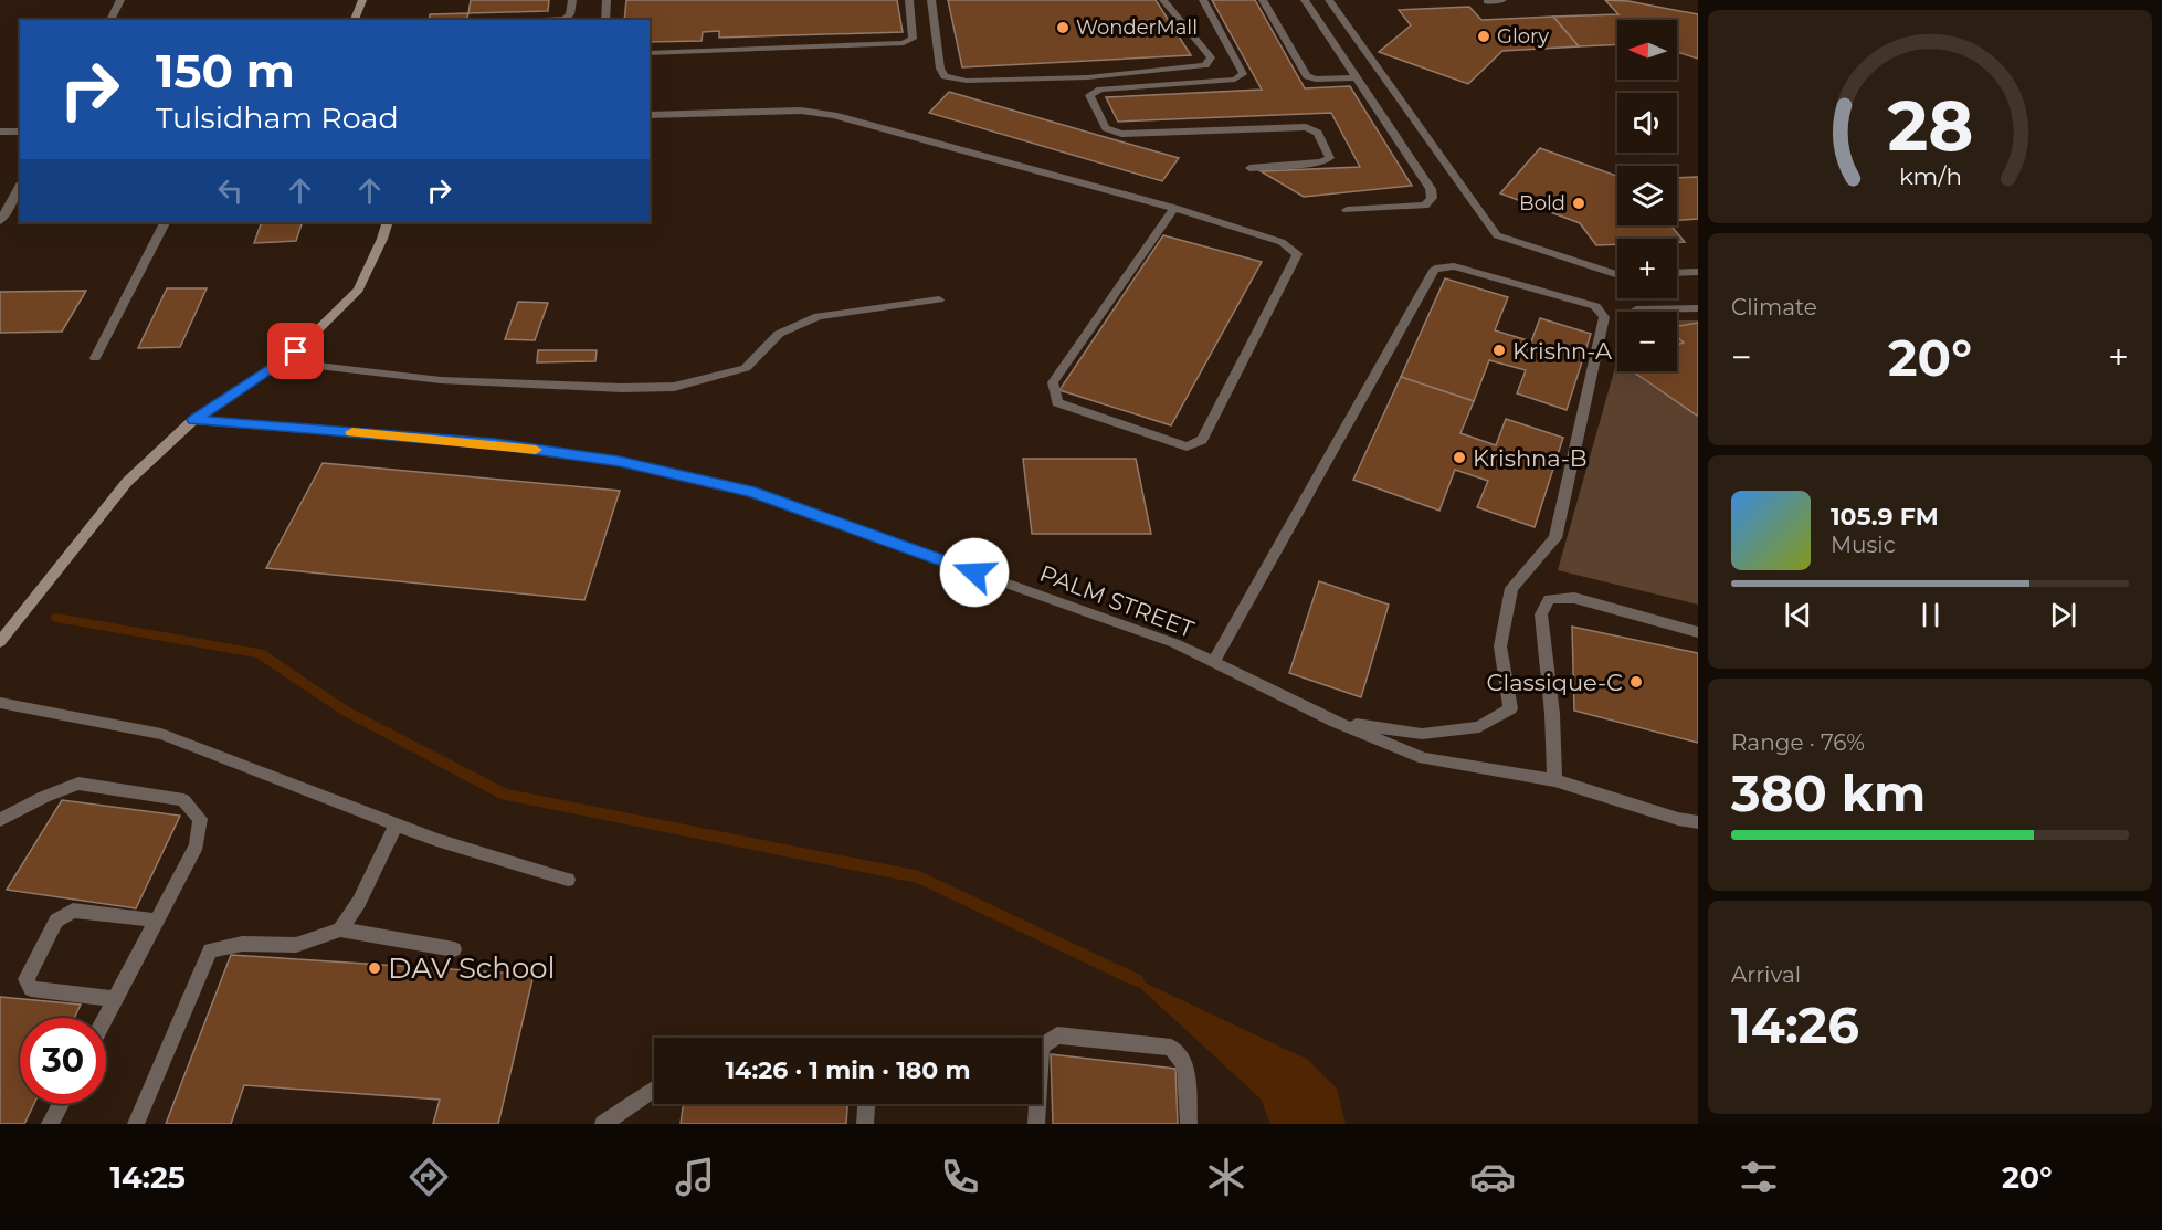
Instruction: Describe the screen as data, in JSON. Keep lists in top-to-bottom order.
{
  "streets": {
    "street": ["PALM STREET"]
  },
  "places": [
    "WonderMall",
    "Glory",
    "Bold",
    "Krishn-A",
    "Krishna-B",
    "Classique-C",
    "DAV School"
  ],
  "north": "left",
  "page": {
    "map_buttons": ["+", "−"],
    "turn": ["150 m", "Tulsidham Road"],
    "tile": [
      "Climate",
      ["Range · 76%", "380 km"],
      ["Arrival", "14:26"]
    ],
    "heat": ["−", "20°", "+"],
    "song": ["105.9 FM", "Music"],
    "limit": "30",
    "trip": "14:26 · 1 min · 180 m",
    "tabs": ["14:25", "20°"],
    "gauge": ["28", "km/h"]
  }
}
